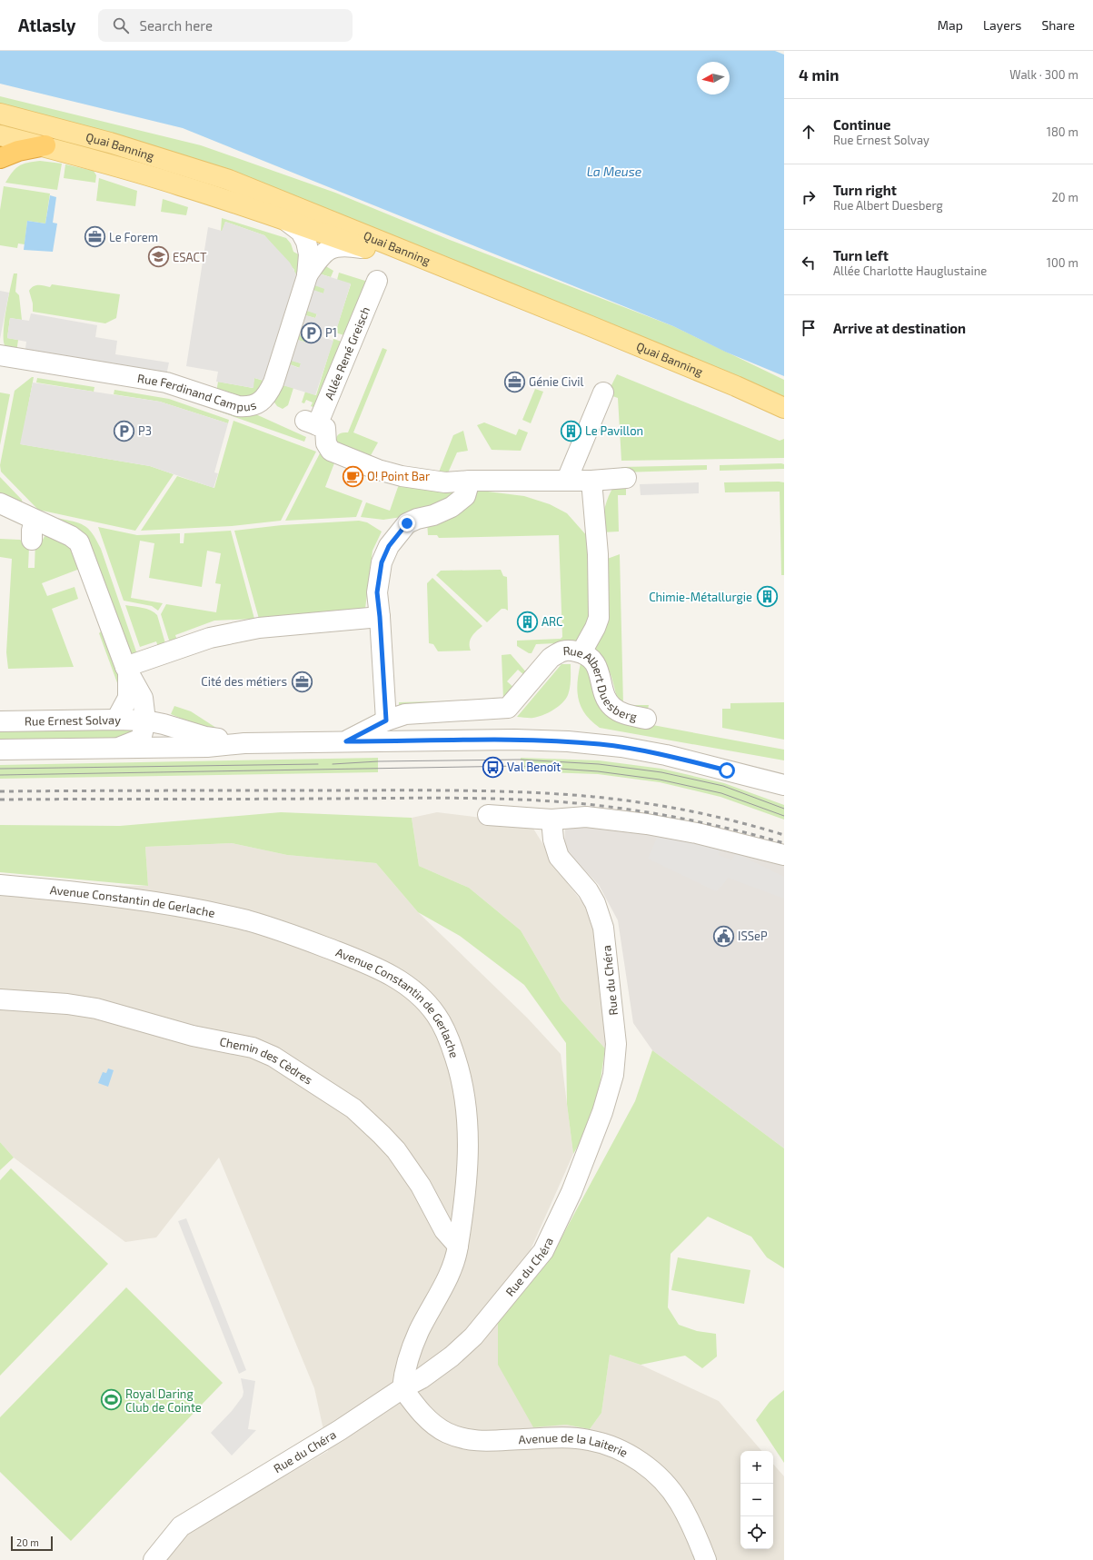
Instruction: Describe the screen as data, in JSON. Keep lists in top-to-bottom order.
{
  "streets": {
    "main road": ["Quai Banning"],
    "street": [
      "Allée René Greisch",
      "Rue Ferdinand Campus",
      "Rue Albert Duesberg",
      "Rue Ernest Solvay",
      "Avenue Constantin de Gerlache",
      "Rue du Chéra",
      "Chemin des Cèdres",
      "Avenue de la Laiterie"
    ]
  },
  "crossings": [
    ["Rue Albert Duesberg", "Rue Ernest Solvay"],
    ["Avenue Constantin de Gerlache", "Rue du Chéra"],
    ["Avenue Constantin de Gerlache", "Chemin des Cèdres"],
    ["Avenue Constantin de Gerlache", "Avenue de la Laiterie"],
    ["Rue du Chéra", "Avenue de la Laiterie"]
  ],
  "water": ["La Meuse"],
  "places": {
    "office": ["Le Forem", "Génie Civil", "Cité des métiers"],
    "school or university": ["ESACT"],
    "parking": ["P1", "P3"],
    "building": ["Le Pavillon", "Chimie-Métallurgie", "ARC"],
    "cafe": ["O! Point Bar"],
    "bus stop": ["Val Benoît"],
    "public building": ["ISSeP"],
    "sports": ["Royal Daring Club de Cointe"]
  },
  "scale_bar": "20 m",
  "north": "left",
  "page": {
    "header": "Atlasly",
    "search": "Search here",
    "nav": ["Map", "Layers", "Share"],
    "heading": ["4 min", "Walk · 300 m"],
    "list": [
      ["Continue", "Rue Ernest Solvay", "180 m"],
      ["Turn right", "Rue Albert Duesberg", "20 m"],
      ["Turn left", "Allée Charlotte Hauglustaine", "100 m"],
      "Arrive at destination"
    ],
    "map_buttons": ["+", "−"],
    "scale": "20 m"
  }
}
